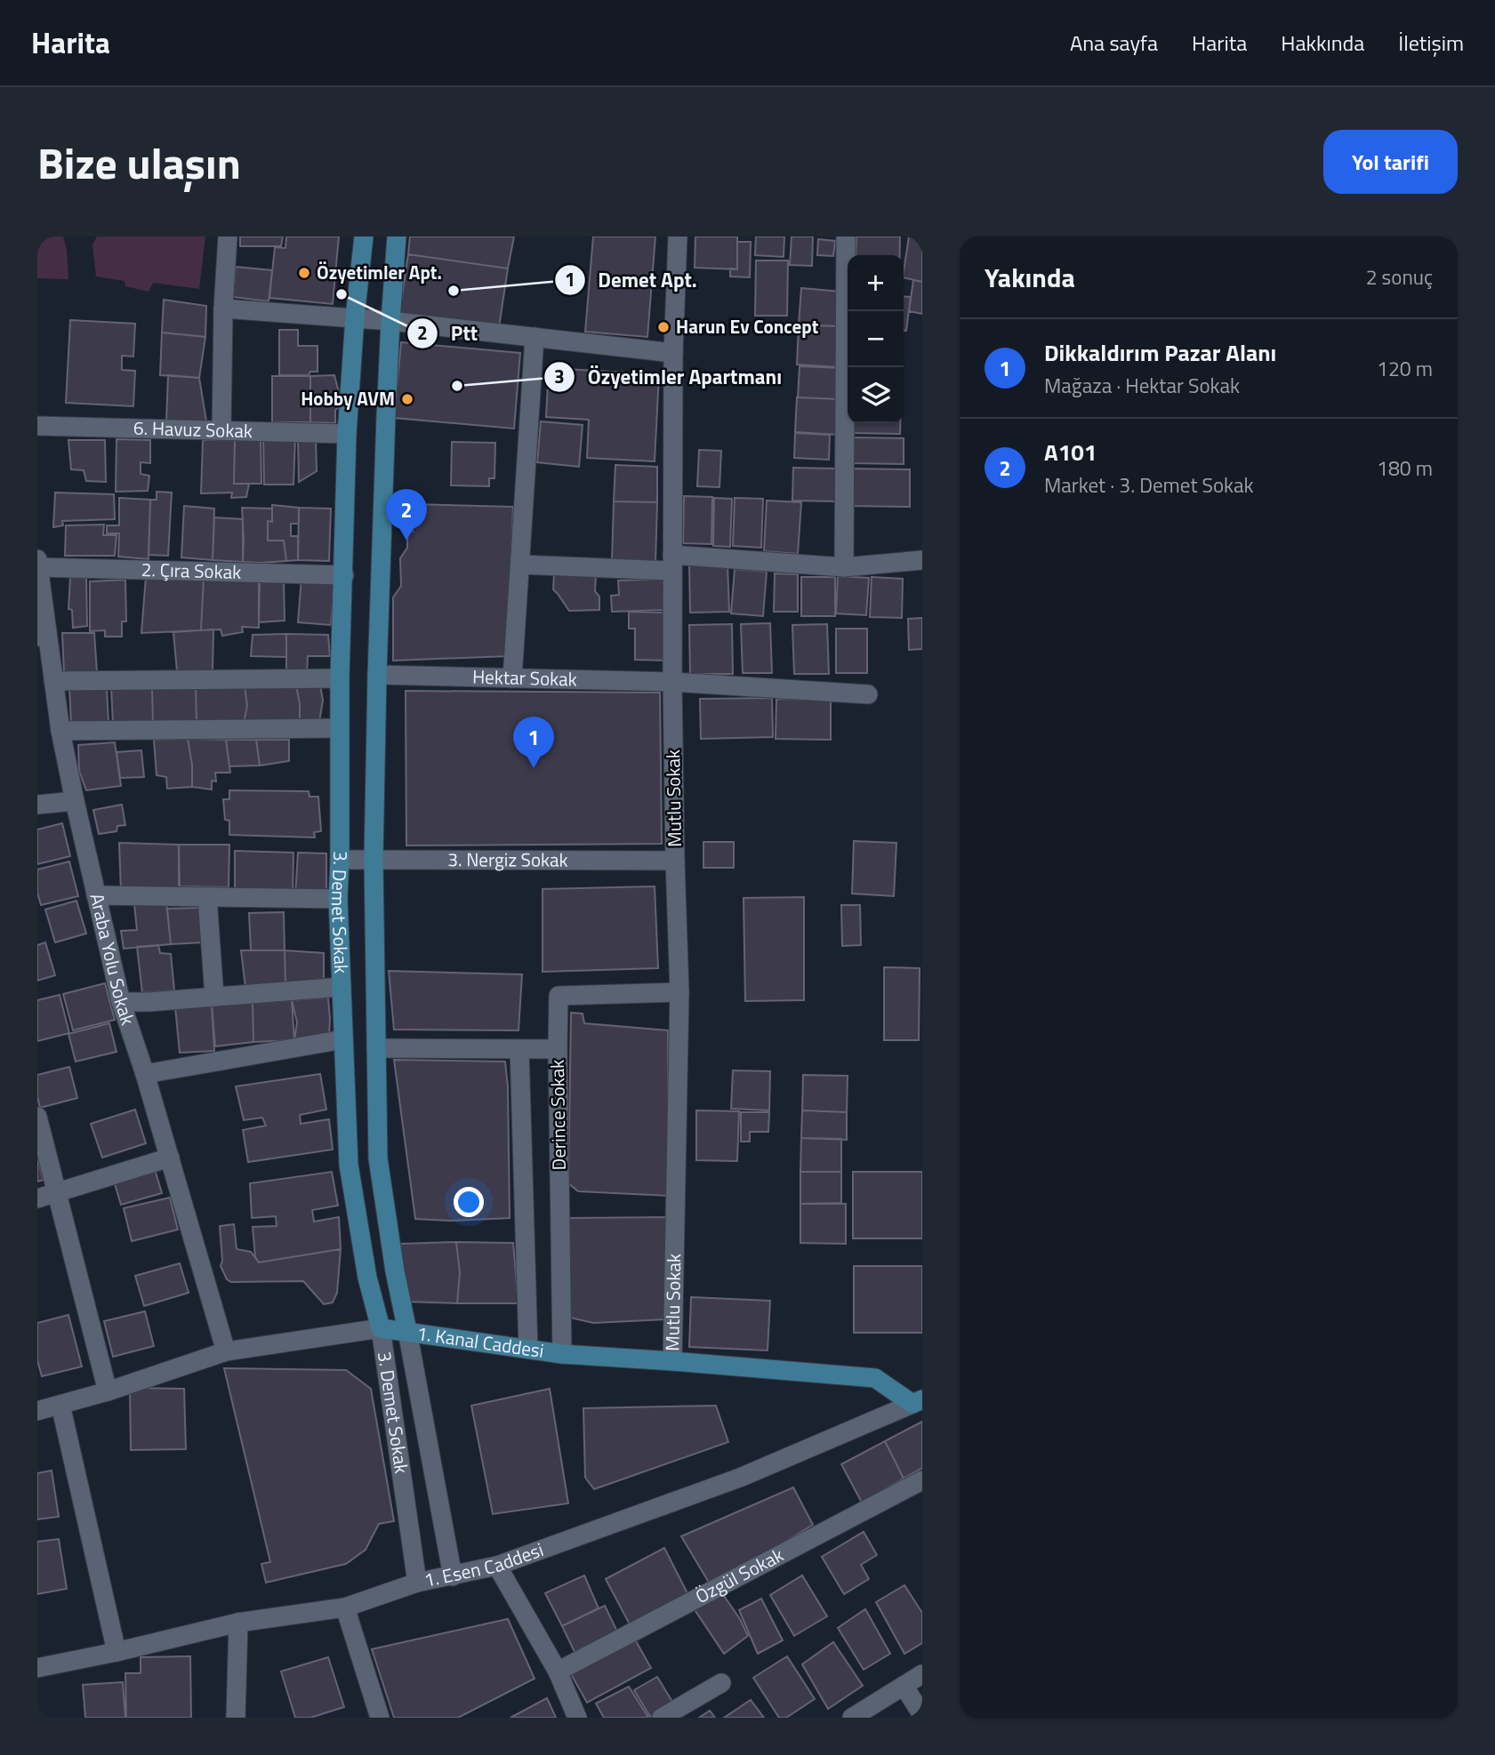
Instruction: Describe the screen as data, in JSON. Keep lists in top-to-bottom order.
{
  "streets": {
    "main road": ["3. Demet Sokak", "1. Kanal Caddesi"],
    "street": [
      "6. Havuz Sokak",
      "2. Çıra Sokak",
      "Hektar Sokak",
      "Mutlu Sokak",
      "3. Nergiz Sokak",
      "Araba Yolu Sokak",
      "Derince Sokak",
      "1. Esen Caddesi",
      "Özgül Sokak"
    ]
  },
  "crossings": [
    ["6. Havuz Sokak", "3. Demet Sokak"],
    ["2. Çıra Sokak", "3. Demet Sokak"],
    ["2. Çıra Sokak", "Araba Yolu Sokak"],
    ["Hektar Sokak", "Mutlu Sokak"],
    ["Hektar Sokak", "3. Demet Sokak"],
    ["Mutlu Sokak", "3. Nergiz Sokak"],
    ["Mutlu Sokak", "Derince Sokak"],
    ["Mutlu Sokak", "1. Kanal Caddesi"],
    ["3. Nergiz Sokak", "3. Demet Sokak"],
    ["3. Demet Sokak", "1. Kanal Caddesi"],
    ["3. Demet Sokak", "1. Esen Caddesi"],
    ["Araba Yolu Sokak", "1. Kanal Caddesi"],
    ["Derince Sokak", "1. Kanal Caddesi"],
    ["1. Kanal Caddesi", "1. Esen Caddesi"]
  ],
  "places": [
    "Özyetimler Apt.",
    "Demet Apt.",
    "Ptt",
    "Harun Ev Concept",
    "Özyetimler Apartmanı",
    "Hobby AVM"
  ],
  "page": {
    "header": "Harita",
    "nav": [
      "Ana sayfa",
      "Harita",
      "Hakkında",
      "İletişim"
    ],
    "title": "Bize ulaşın",
    "buttons": "Yol tarifi",
    "heading": ["Yakında", "2 sonuç"],
    "map_buttons": ["+", "−"],
    "list": [
      {
        "mark": "1",
        "name": "Dikkaldırım Pazar Alanı",
        "note": "Mağaza · Hektar Sokak",
        "value": "120 m"
      },
      {
        "mark": "2",
        "name": "A101",
        "note": "Market · 3. Demet Sokak",
        "value": "180 m"
      }
    ],
    "pins": ["2", "1"]
  }
}
